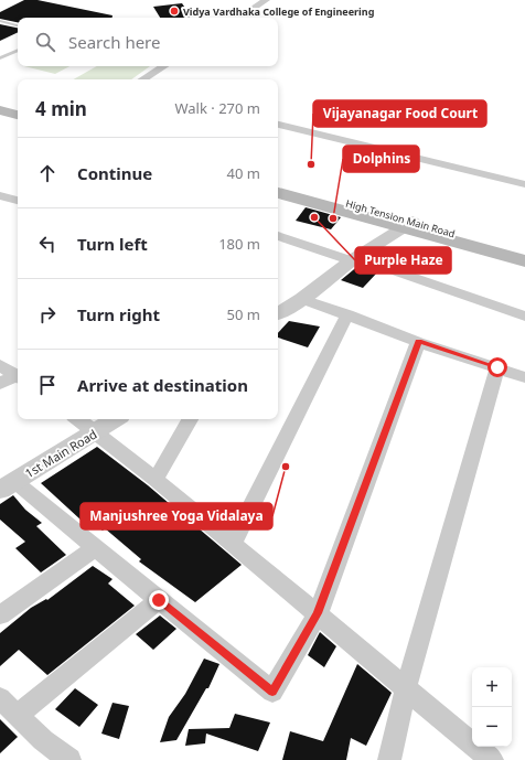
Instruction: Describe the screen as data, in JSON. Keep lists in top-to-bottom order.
{
  "streets": {
    "main road": ["High Tension Main Road"],
    "street": ["1st Main Road"]
  },
  "places": [
    "Vidya Vardhaka College of Engineering",
    "Vijayanagar Food Court",
    "Purple Haze",
    "Dolphins",
    "Manjushree Yoga Vidalaya"
  ],
  "page": {
    "search": "Search here",
    "heading": ["4 min", "Walk · 270 m"],
    "list": [
      ["Continue", "40 m"],
      ["Turn left", "180 m"],
      ["Turn right", "50 m"],
      "Arrive at destination"
    ],
    "map_buttons": ["+", "−"]
  }
}
